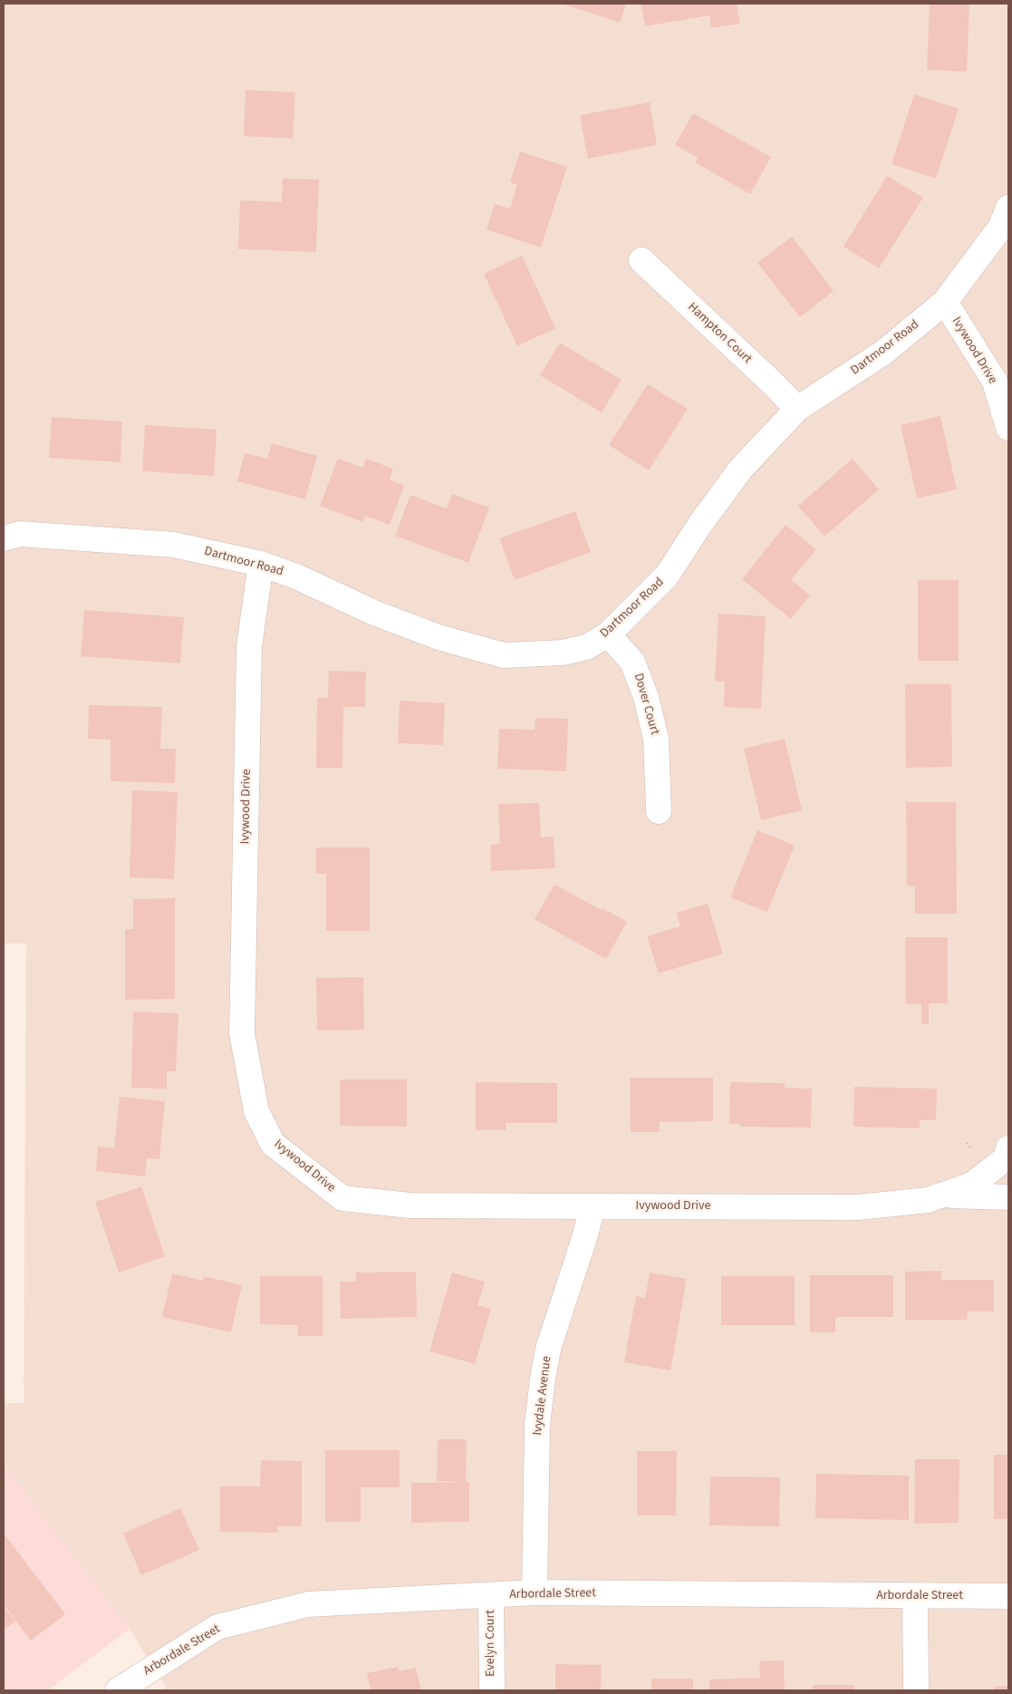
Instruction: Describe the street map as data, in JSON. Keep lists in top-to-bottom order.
{
  "streets": {
    "street": [
      "Hampton Court",
      "Dartmoor Road",
      "Ivywood Drive",
      "Dover Court",
      "Ivydale Avenue",
      "Arbordale Street",
      "Evelyn Court"
    ]
  },
  "crossings": [
    ["Hampton Court", "Dartmoor Road"],
    ["Dartmoor Road", "Ivywood Drive"],
    ["Dartmoor Road", "Dover Court"],
    ["Ivywood Drive", "Ivydale Avenue"],
    ["Ivydale Avenue", "Arbordale Street"],
    ["Arbordale Street", "Evelyn Court"]
  ]
}
